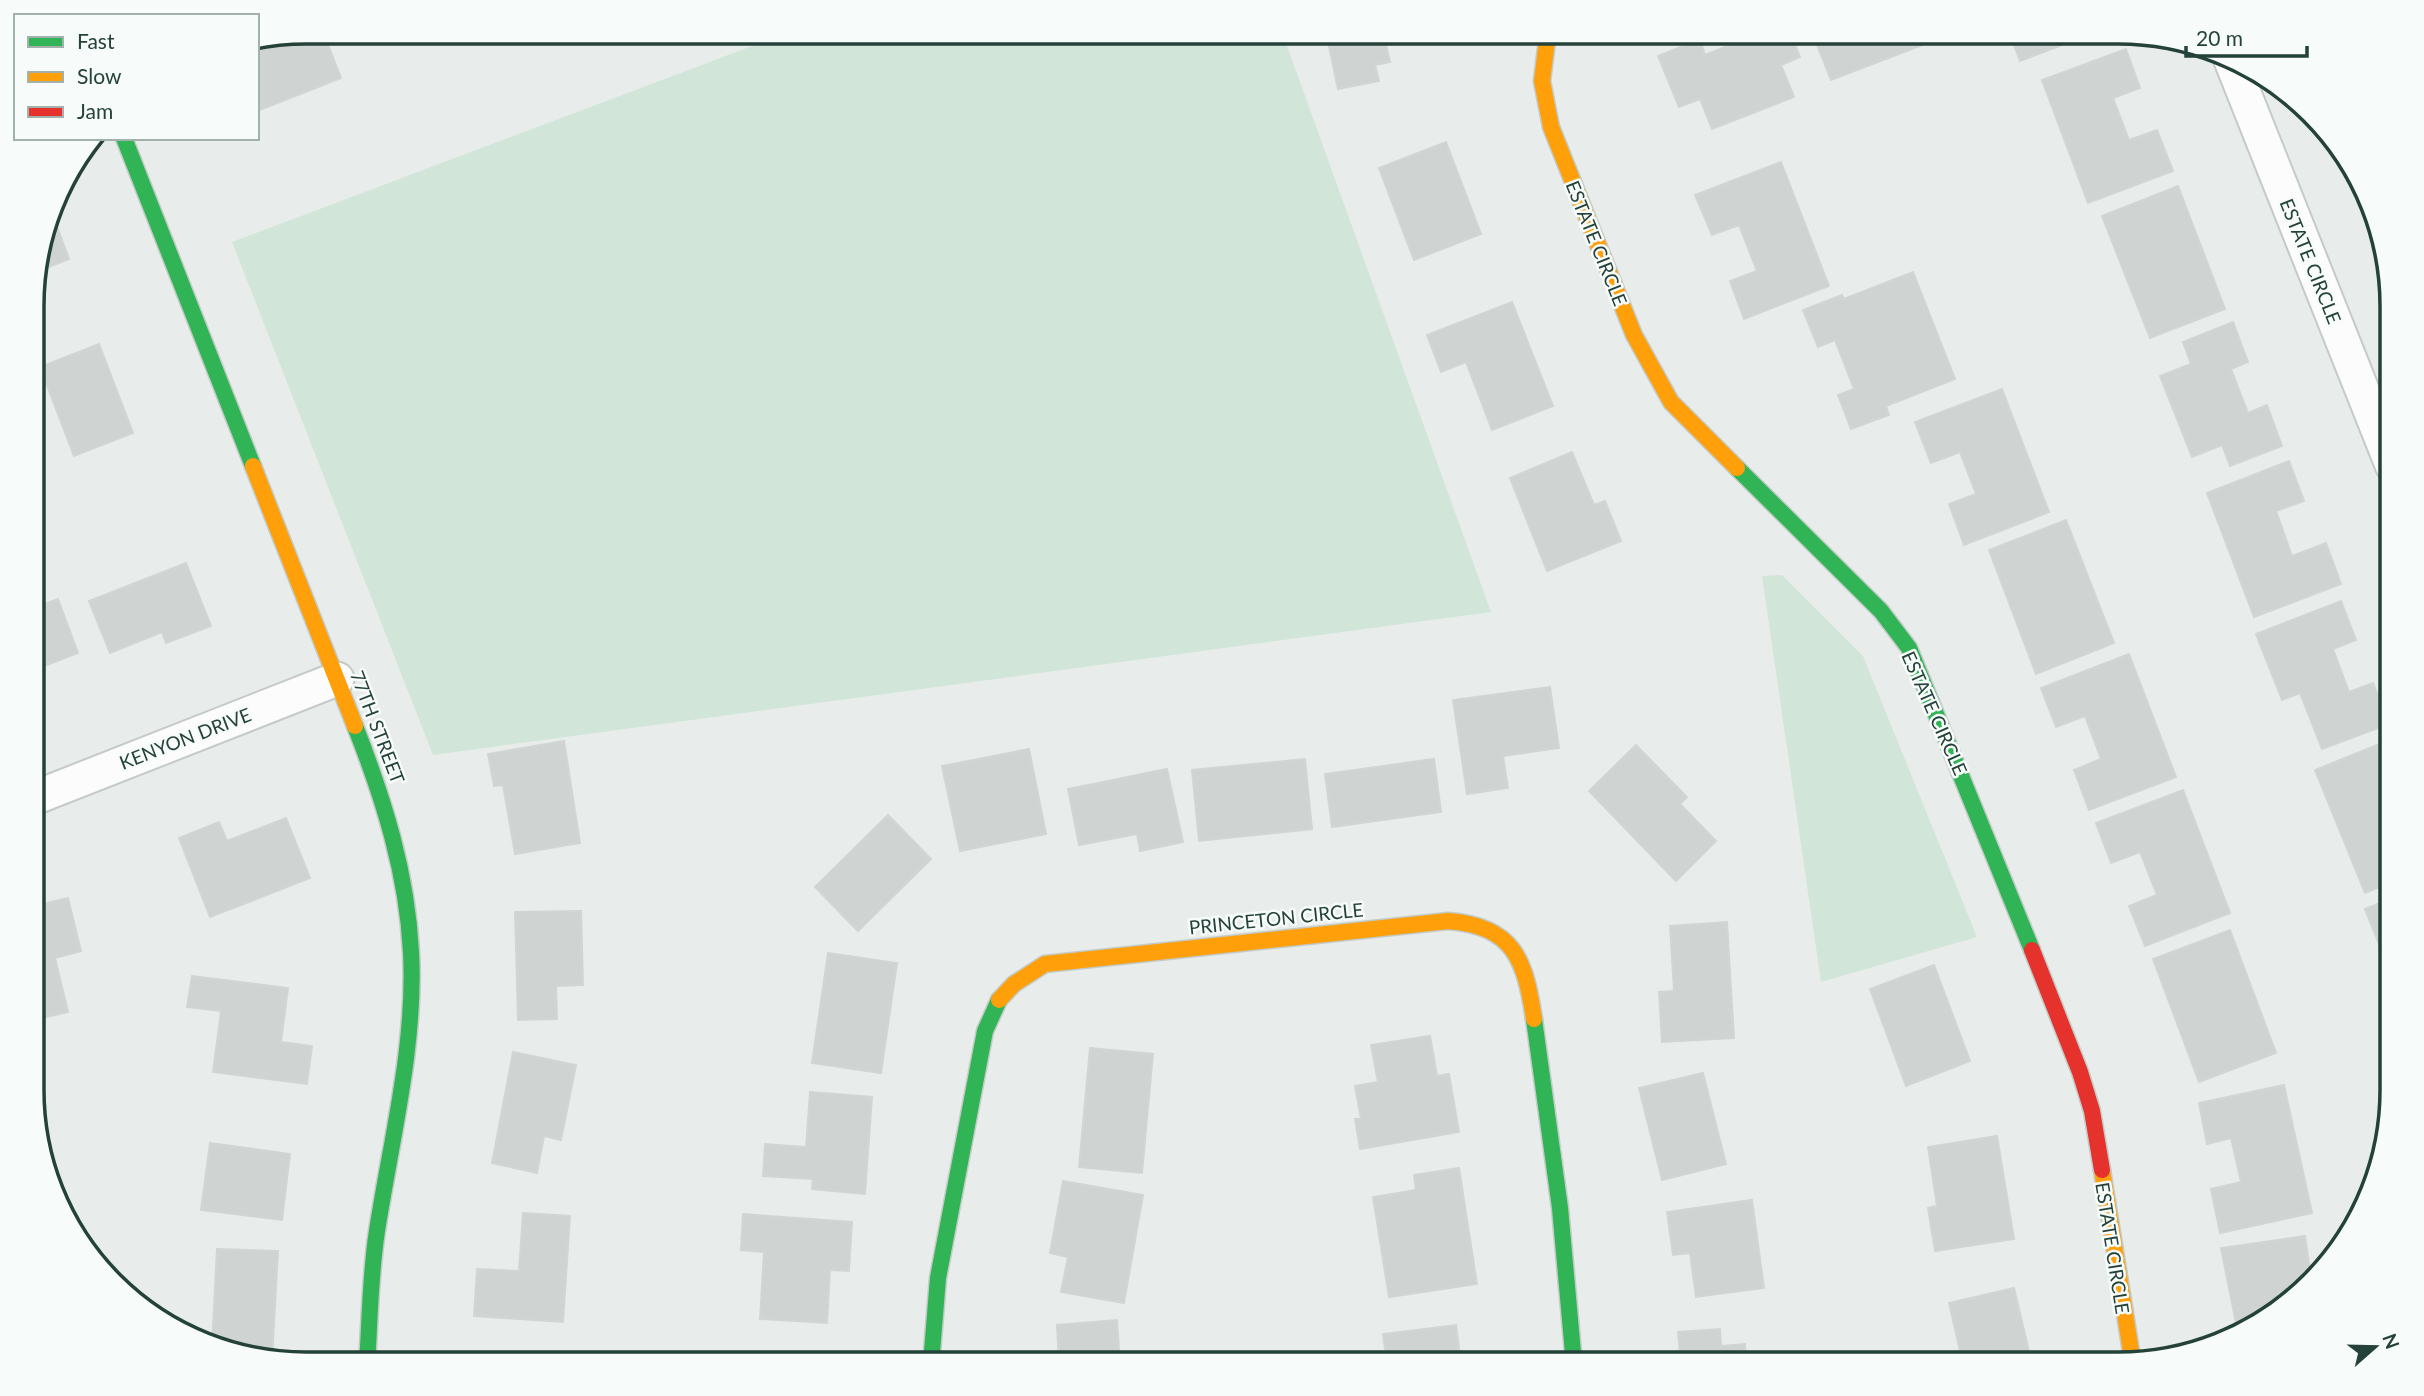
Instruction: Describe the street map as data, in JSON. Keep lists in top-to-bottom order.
{
  "streets": {
    "street": [
      "ESTATE CIRCLE",
      "77TH STREET",
      "KENYON DRIVE",
      "PRINCETON CIRCLE"
    ]
  },
  "crossings": [
    ["77TH STREET", "KENYON DRIVE"]
  ],
  "legend": ["Fast", "Slow", "Jam"],
  "scale_bar": "20 m",
  "north": "right"
}
